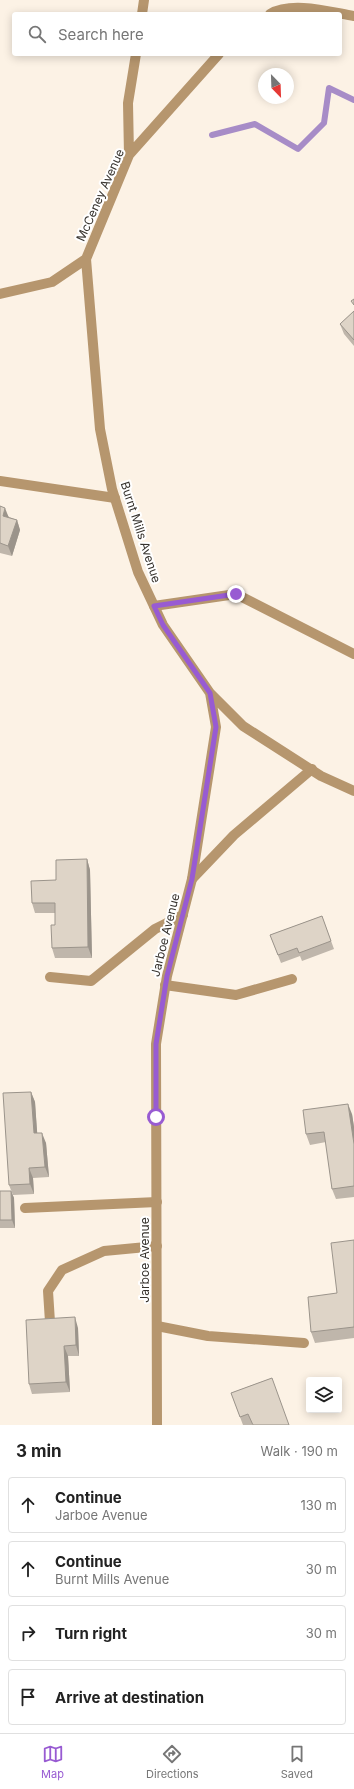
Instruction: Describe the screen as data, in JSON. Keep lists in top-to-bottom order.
{
  "streets": {
    "street": ["McCeney Avenue", "Burnt Mills Avenue", "Jarboe Avenue"]
  },
  "crossings": [
    ["McCeney Avenue", "Burnt Mills Avenue"],
    ["Burnt Mills Avenue", "Jarboe Avenue"]
  ],
  "north": "bottom right",
  "page": {
    "search": "Search here",
    "heading": ["3 min", "Walk · 190 m"],
    "list": [
      ["Continue", "Jarboe Avenue", "130 m"],
      ["Continue", "Burnt Mills Avenue", "30 m"],
      ["Turn right", "30 m"],
      "Arrive at destination"
    ],
    "nav": ["Map", "Directions", "Saved"]
  }
}
